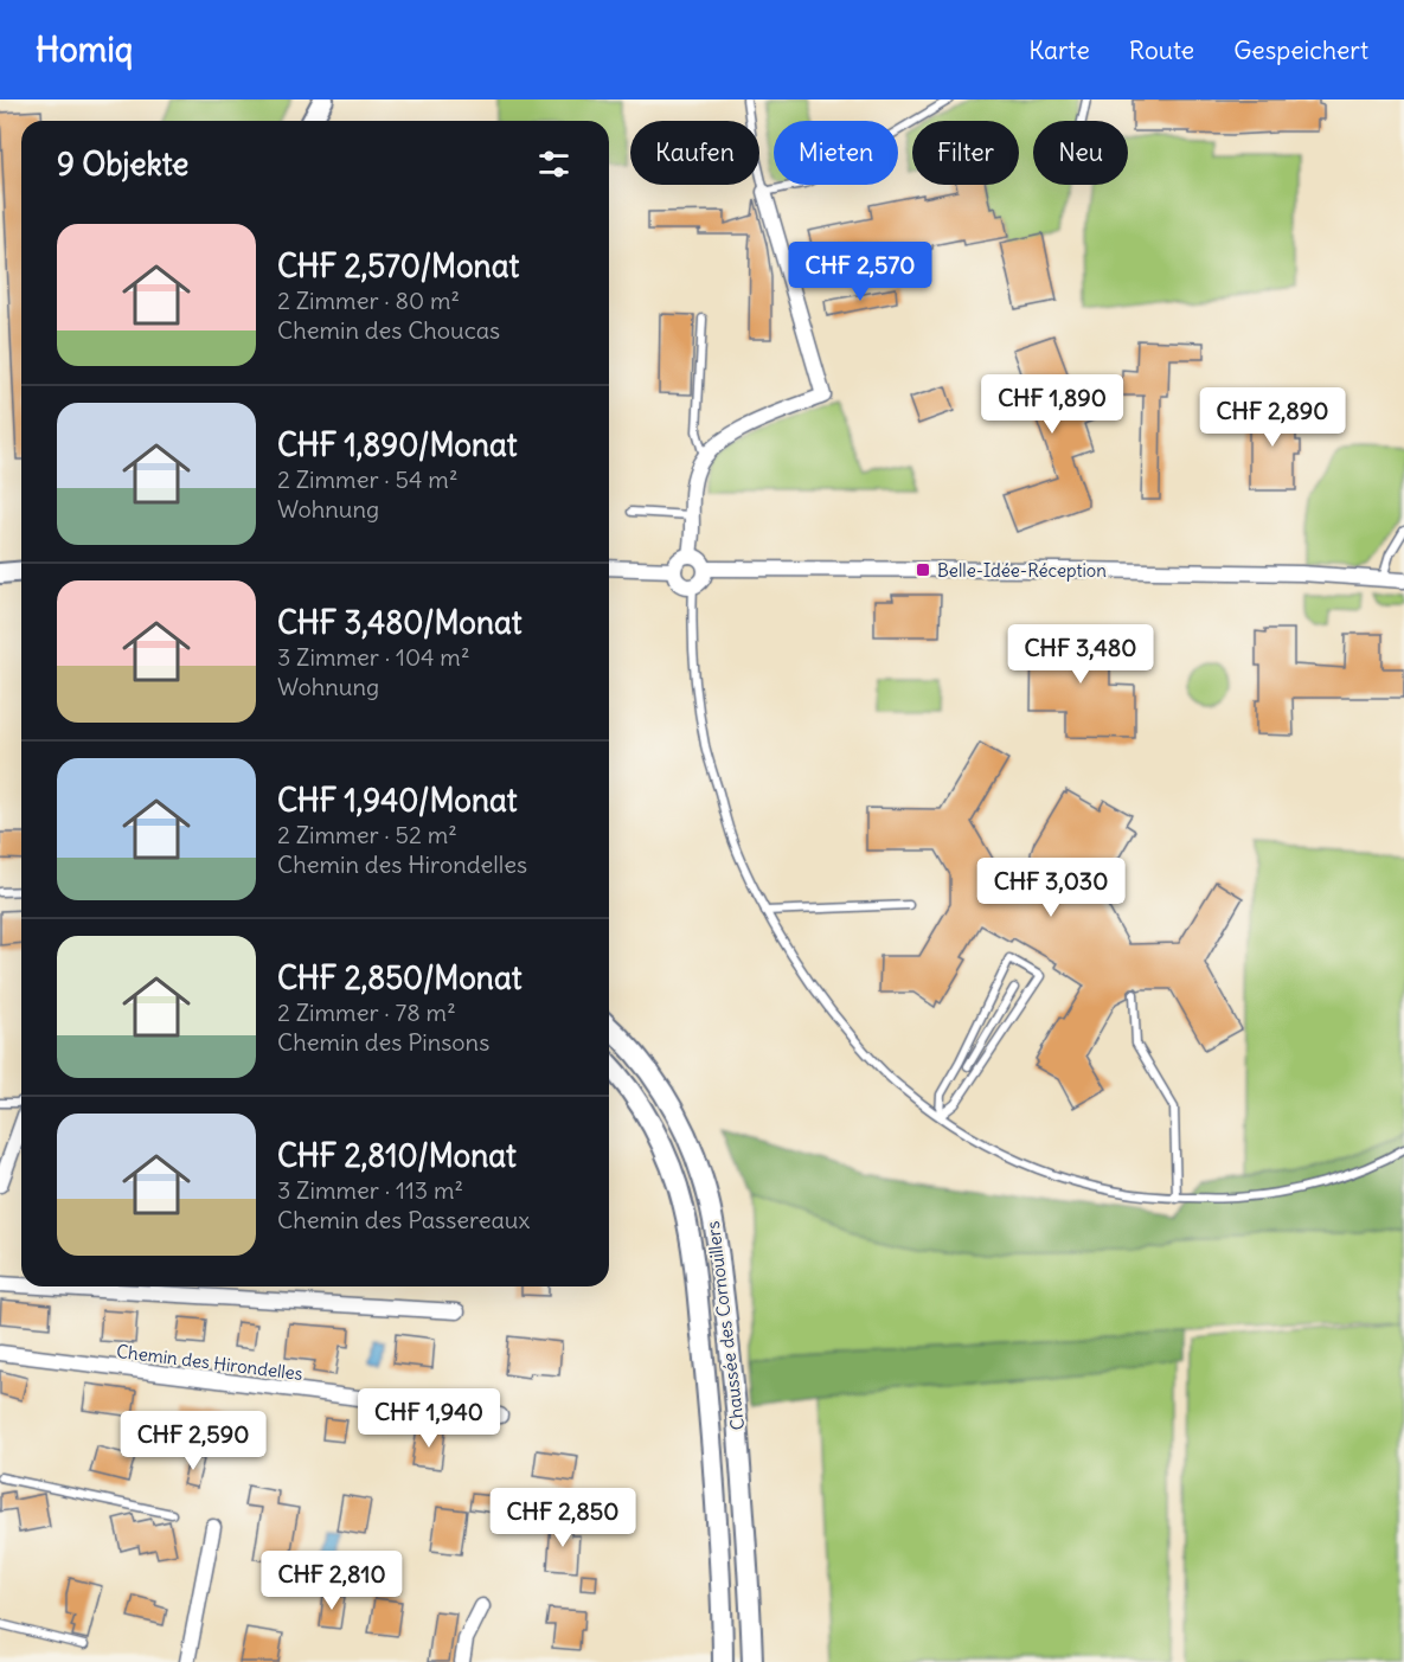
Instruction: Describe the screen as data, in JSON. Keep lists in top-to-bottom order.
{
  "streets": {
    "street": ["Chaussée des Cornouillers", "Chemin des Hirondelles"]
  },
  "places": {
    "transit": ["Belle-Idée-Réception"]
  },
  "page": {
    "header": "Homiq",
    "nav": ["Karte", "Route", "Gespeichert"],
    "chip": [
      "Kaufen",
      "Mieten",
      "Filter",
      "Neu"
    ],
    "heading": "9 Objekte",
    "list": [
      {
        "name": "CHF 2,570/Monat",
        "note": "2 Zimmer · 80 m² · Chemin des Choucas"
      },
      {
        "name": "CHF 1,890/Monat",
        "note": "2 Zimmer · 54 m² · Wohnung"
      },
      {
        "name": "CHF 3,480/Monat",
        "note": "3 Zimmer · 104 m² · Wohnung"
      },
      {
        "name": "CHF 1,940/Monat",
        "note": "2 Zimmer · 52 m² · Chemin des Hirondelles"
      },
      {
        "name": "CHF 2,850/Monat",
        "note": "2 Zimmer · 78 m² · Chemin des Pinsons"
      },
      {
        "name": "CHF 2,810/Monat",
        "note": "3 Zimmer · 113 m² · Chemin des Passereaux"
      }
    ],
    "price": [
      "CHF 2,570",
      "CHF 1,890",
      "CHF 2,890",
      "CHF 3,480",
      "CHF 3,030",
      "CHF 1,940",
      "CHF 2,590",
      "CHF 2,850",
      "CHF 2,810"
    ]
  }
}
